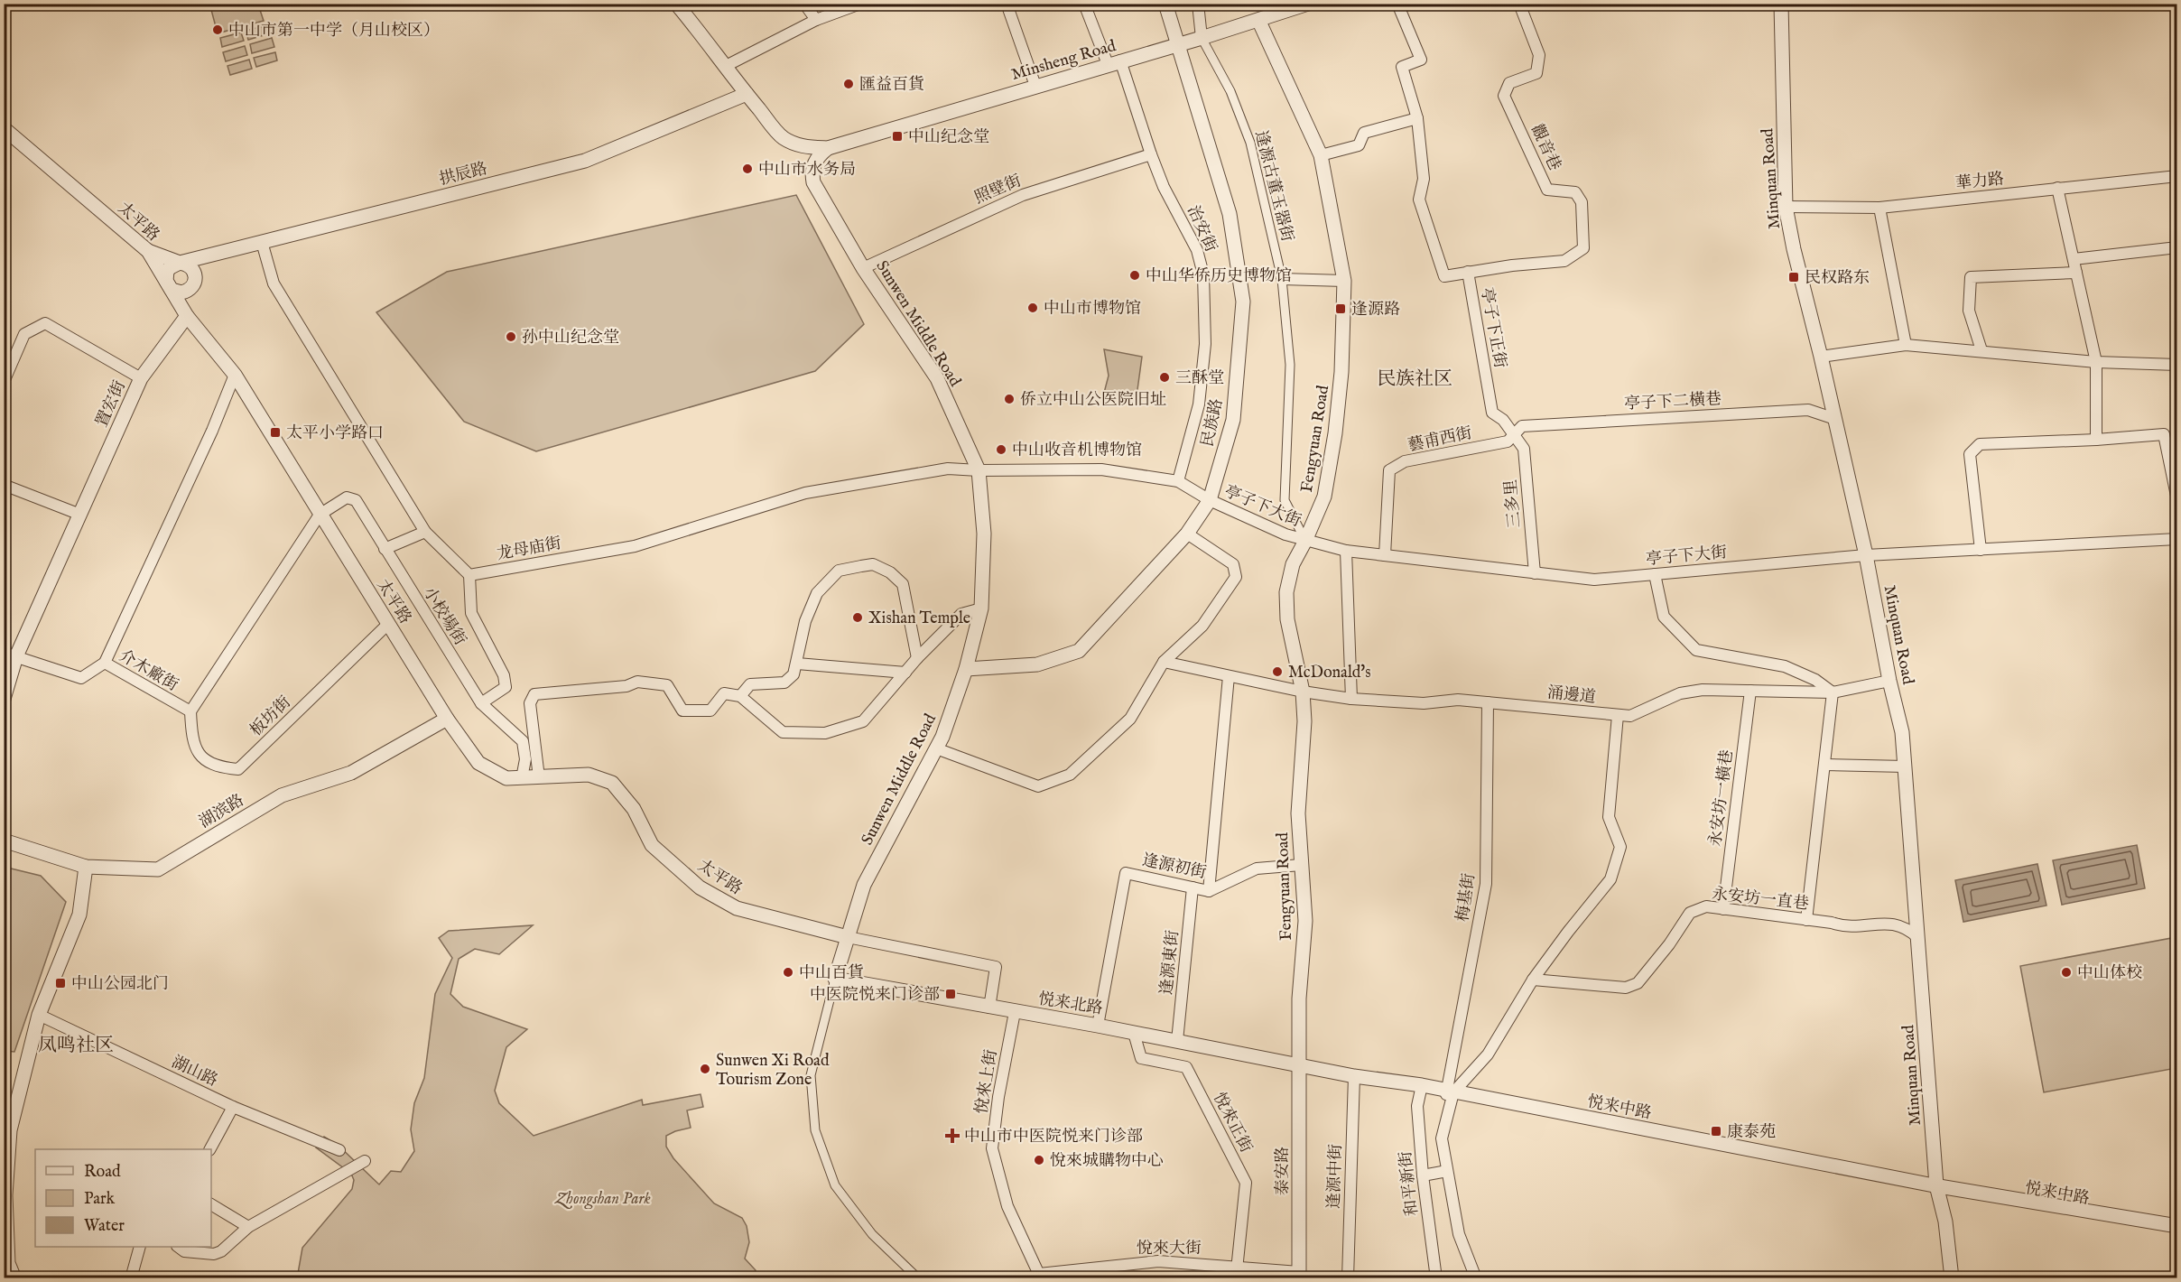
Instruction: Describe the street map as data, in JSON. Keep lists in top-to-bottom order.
{
  "streets": {
    "street": [
      "Minsheng Road",
      "觀音巷",
      "拱辰路",
      "Minquan Road",
      "華力路",
      "逢源古董玉器街",
      "照壁街",
      "太平路",
      "治安街",
      "Sunwen Middle Road",
      "亭子下正街",
      "亭子下二橫巷",
      "置宏街",
      "民族路",
      "Fengyuan Road",
      "藝甫西街",
      "三多里",
      "亭子下大街",
      "龙母庙街",
      "小校場街",
      "介木廠街",
      "涌邊道",
      "板坊街",
      "永安坊一橫巷",
      "湖滨路",
      "逢源初街",
      "梅基街",
      "永安坊一直巷",
      "逢源東街",
      "悦来北路",
      "湖山路",
      "悅來上街",
      "悦来中路",
      "悅來正街",
      "泰安路",
      "逢源中街",
      "和平新街",
      "悅來大街"
    ]
  },
  "crossings": [
    ["Minsheng Road", "逢源古董玉器街"],
    ["Minsheng Road", "治安街"],
    ["Minsheng Road", "Sunwen Middle Road"],
    ["Minsheng Road", "民族路"],
    ["Minsheng Road", "Fengyuan Road"],
    ["觀音巷", "亭子下正街"],
    ["拱辰路", "太平路"],
    ["Minquan Road", "華力路"],
    ["Minquan Road", "亭子下二橫巷"],
    ["Minquan Road", "亭子下大街"],
    ["Minquan Road", "涌邊道"],
    ["Minquan Road", "永安坊一直巷"],
    ["Minquan Road", "悦来中路"],
    ["逢源古董玉器街", "Fengyuan Road"],
    ["逢源古董玉器街", "亭子下大街"],
    ["照壁街", "治安街"],
    ["照壁街", "Sunwen Middle Road"],
    ["太平路", "Sunwen Middle Road"],
    ["太平路", "置宏街"],
    ["太平路", "小校場街"],
    ["太平路", "介木廠街"],
    ["太平路", "板坊街"],
    ["太平路", "湖滨路"],
    ["治安街", "亭子下大街"],
    ["治安街", "龙母庙街"],
    ["Sunwen Middle Road", "民族路"],
    ["Sunwen Middle Road", "龙母庙街"],
    ["Sunwen Middle Road", "悦来北路"],
    ["亭子下正街", "亭子下二橫巷"],
    ["亭子下正街", "藝甫西街"],
    ["亭子下正街", "三多里"],
    ["亭子下二橫巷", "藝甫西街"],
    ["亭子下二橫巷", "三多里"],
    ["民族路", "亭子下大街"],
    ["Fengyuan Road", "亭子下大街"],
    ["Fengyuan Road", "涌邊道"],
    ["Fengyuan Road", "逢源初街"],
    ["Fengyuan Road", "悦来北路"],
    ["Fengyuan Road", "悦来中路"],
    ["Fengyuan Road", "泰安路"],
    ["藝甫西街", "三多里"],
    ["藝甫西街", "亭子下大街"],
    ["三多里", "亭子下大街"],
    ["亭子下大街", "龙母庙街"],
    ["介木廠街", "板坊街"],
    ["涌邊道", "永安坊一橫巷"],
    ["涌邊道", "梅基街"],
    ["永安坊一橫巷", "永安坊一直巷"],
    ["逢源初街", "逢源東街"],
    ["逢源初街", "悦来北路"],
    ["梅基街", "悦来中路"],
    ["逢源東街", "悦来北路"],
    ["悦来北路", "悅來上街"],
    ["悦来北路", "悦来中路"],
    ["悦来北路", "悅來正街"],
    ["悦来北路", "泰安路"],
    ["悅來上街", "悅來大街"],
    ["悦来中路", "泰安路"],
    ["悦来中路", "逢源中街"],
    ["悦来中路", "和平新街"],
    ["悅來正街", "悅來大街"],
    ["泰安路", "悅來大街"]
  ],
  "districts": ["民族社区", "凤鸣社区"],
  "parks": ["Zhongshan Park"],
  "places": {
    "other": [
      "中山市第一中学（月山校区）",
      "匯益百貨",
      "中山市水务局",
      "中山华侨历史博物馆",
      "中山市博物馆",
      "孙中山纪念堂",
      "三酥堂",
      "侨立中山公医院旧址",
      "中山收音机博物馆",
      "Xishan Temple",
      "McDonald's",
      "中山百貨",
      "中山体校",
      "Sunwen Xi Road Tourism Zone",
      "悅來城購物中心"
    ],
    "transit": [
      "中山纪念堂",
      "民权路东",
      "逢源路",
      "太平小学路口",
      "中山公园北门",
      "中医院悦来门诊部",
      "康泰苑"
    ],
    "health": ["中山市中医院悦来门诊部"]
  },
  "legend": ["Road", "Park", "Water"]
}
